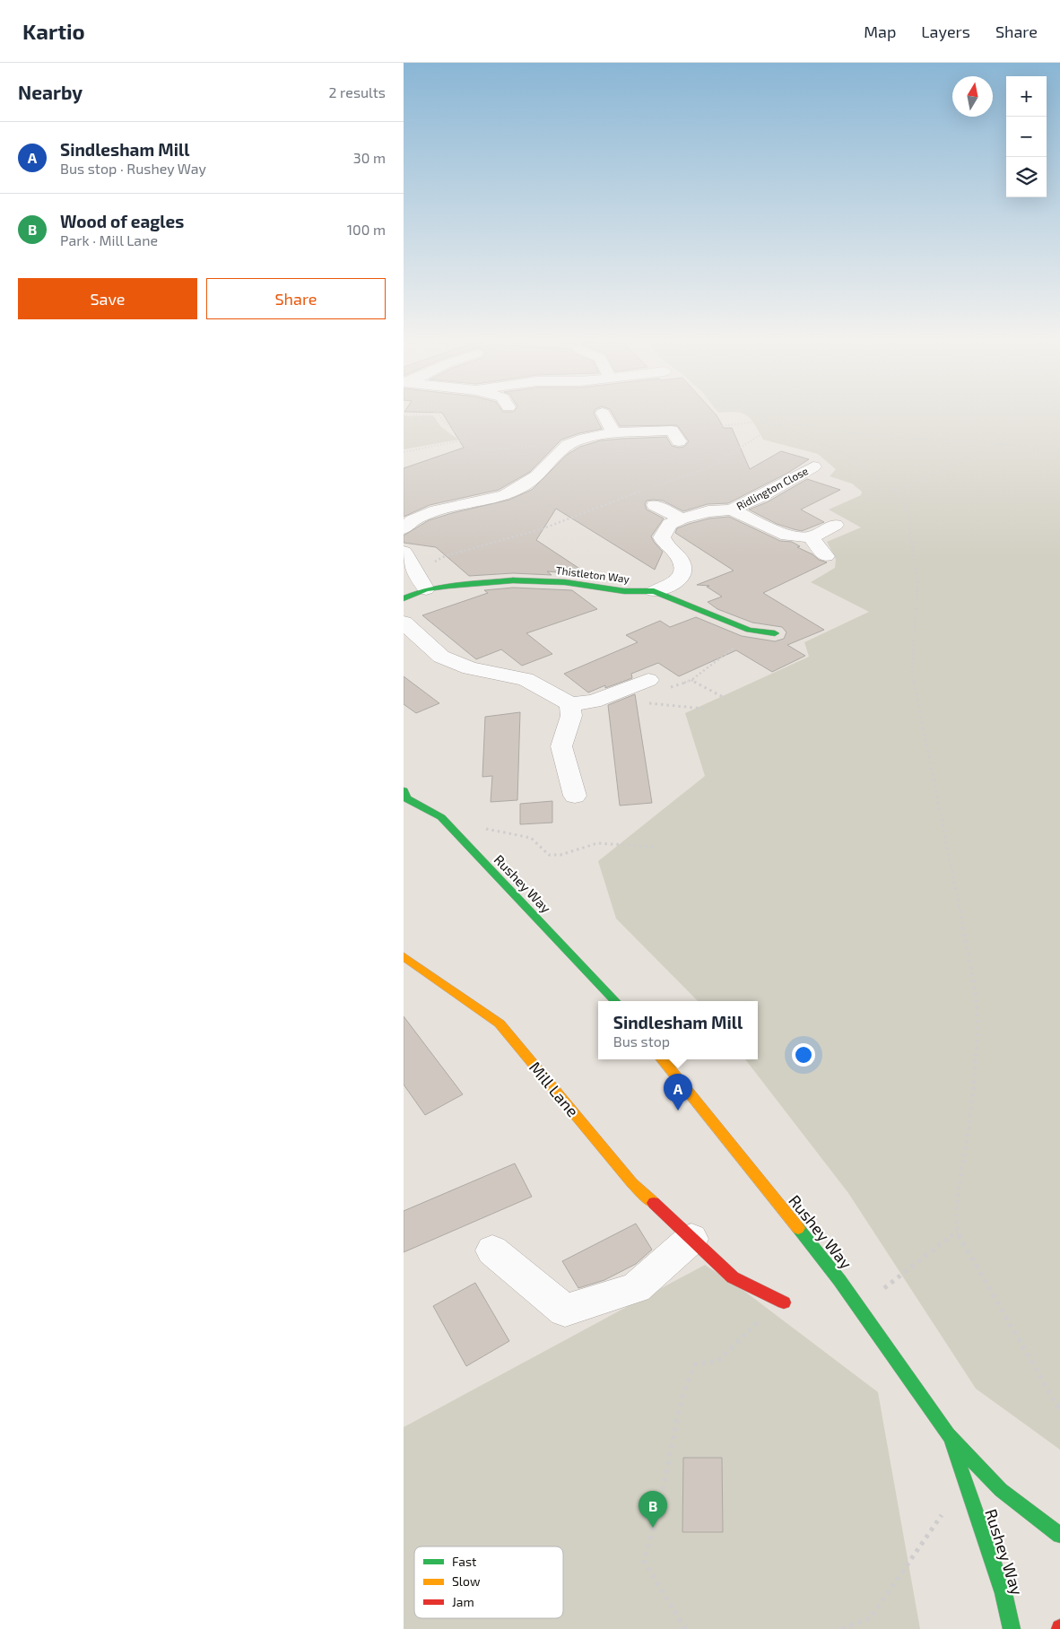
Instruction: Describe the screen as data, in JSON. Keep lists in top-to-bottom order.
{
  "streets": {
    "street": [
      "Ridlington Close",
      "Thistleton Way",
      "Rushey Way",
      "Mill Lane"
    ]
  },
  "crossings": [
    ["Ridlington Close", "Thistleton Way"]
  ],
  "legend": ["Fast", "Slow", "Jam"],
  "north": "top",
  "page": {
    "header": "Kartio",
    "nav": ["Map", "Layers", "Share"],
    "heading": ["Nearby", "2 results"],
    "map_buttons": ["+", "−"],
    "list": [
      {
        "mark": "A",
        "name": "Sindlesham Mill",
        "note": "Bus stop · Rushey Way",
        "value": "30 m"
      },
      {
        "mark": "B",
        "name": "Wood of eagles",
        "note": "Park · Mill Lane",
        "value": "100 m"
      }
    ],
    "buttons": ["Save", "Share"],
    "popup": ["Sindlesham Mill", "Bus stop"],
    "pins": ["A", "B"]
  }
}
